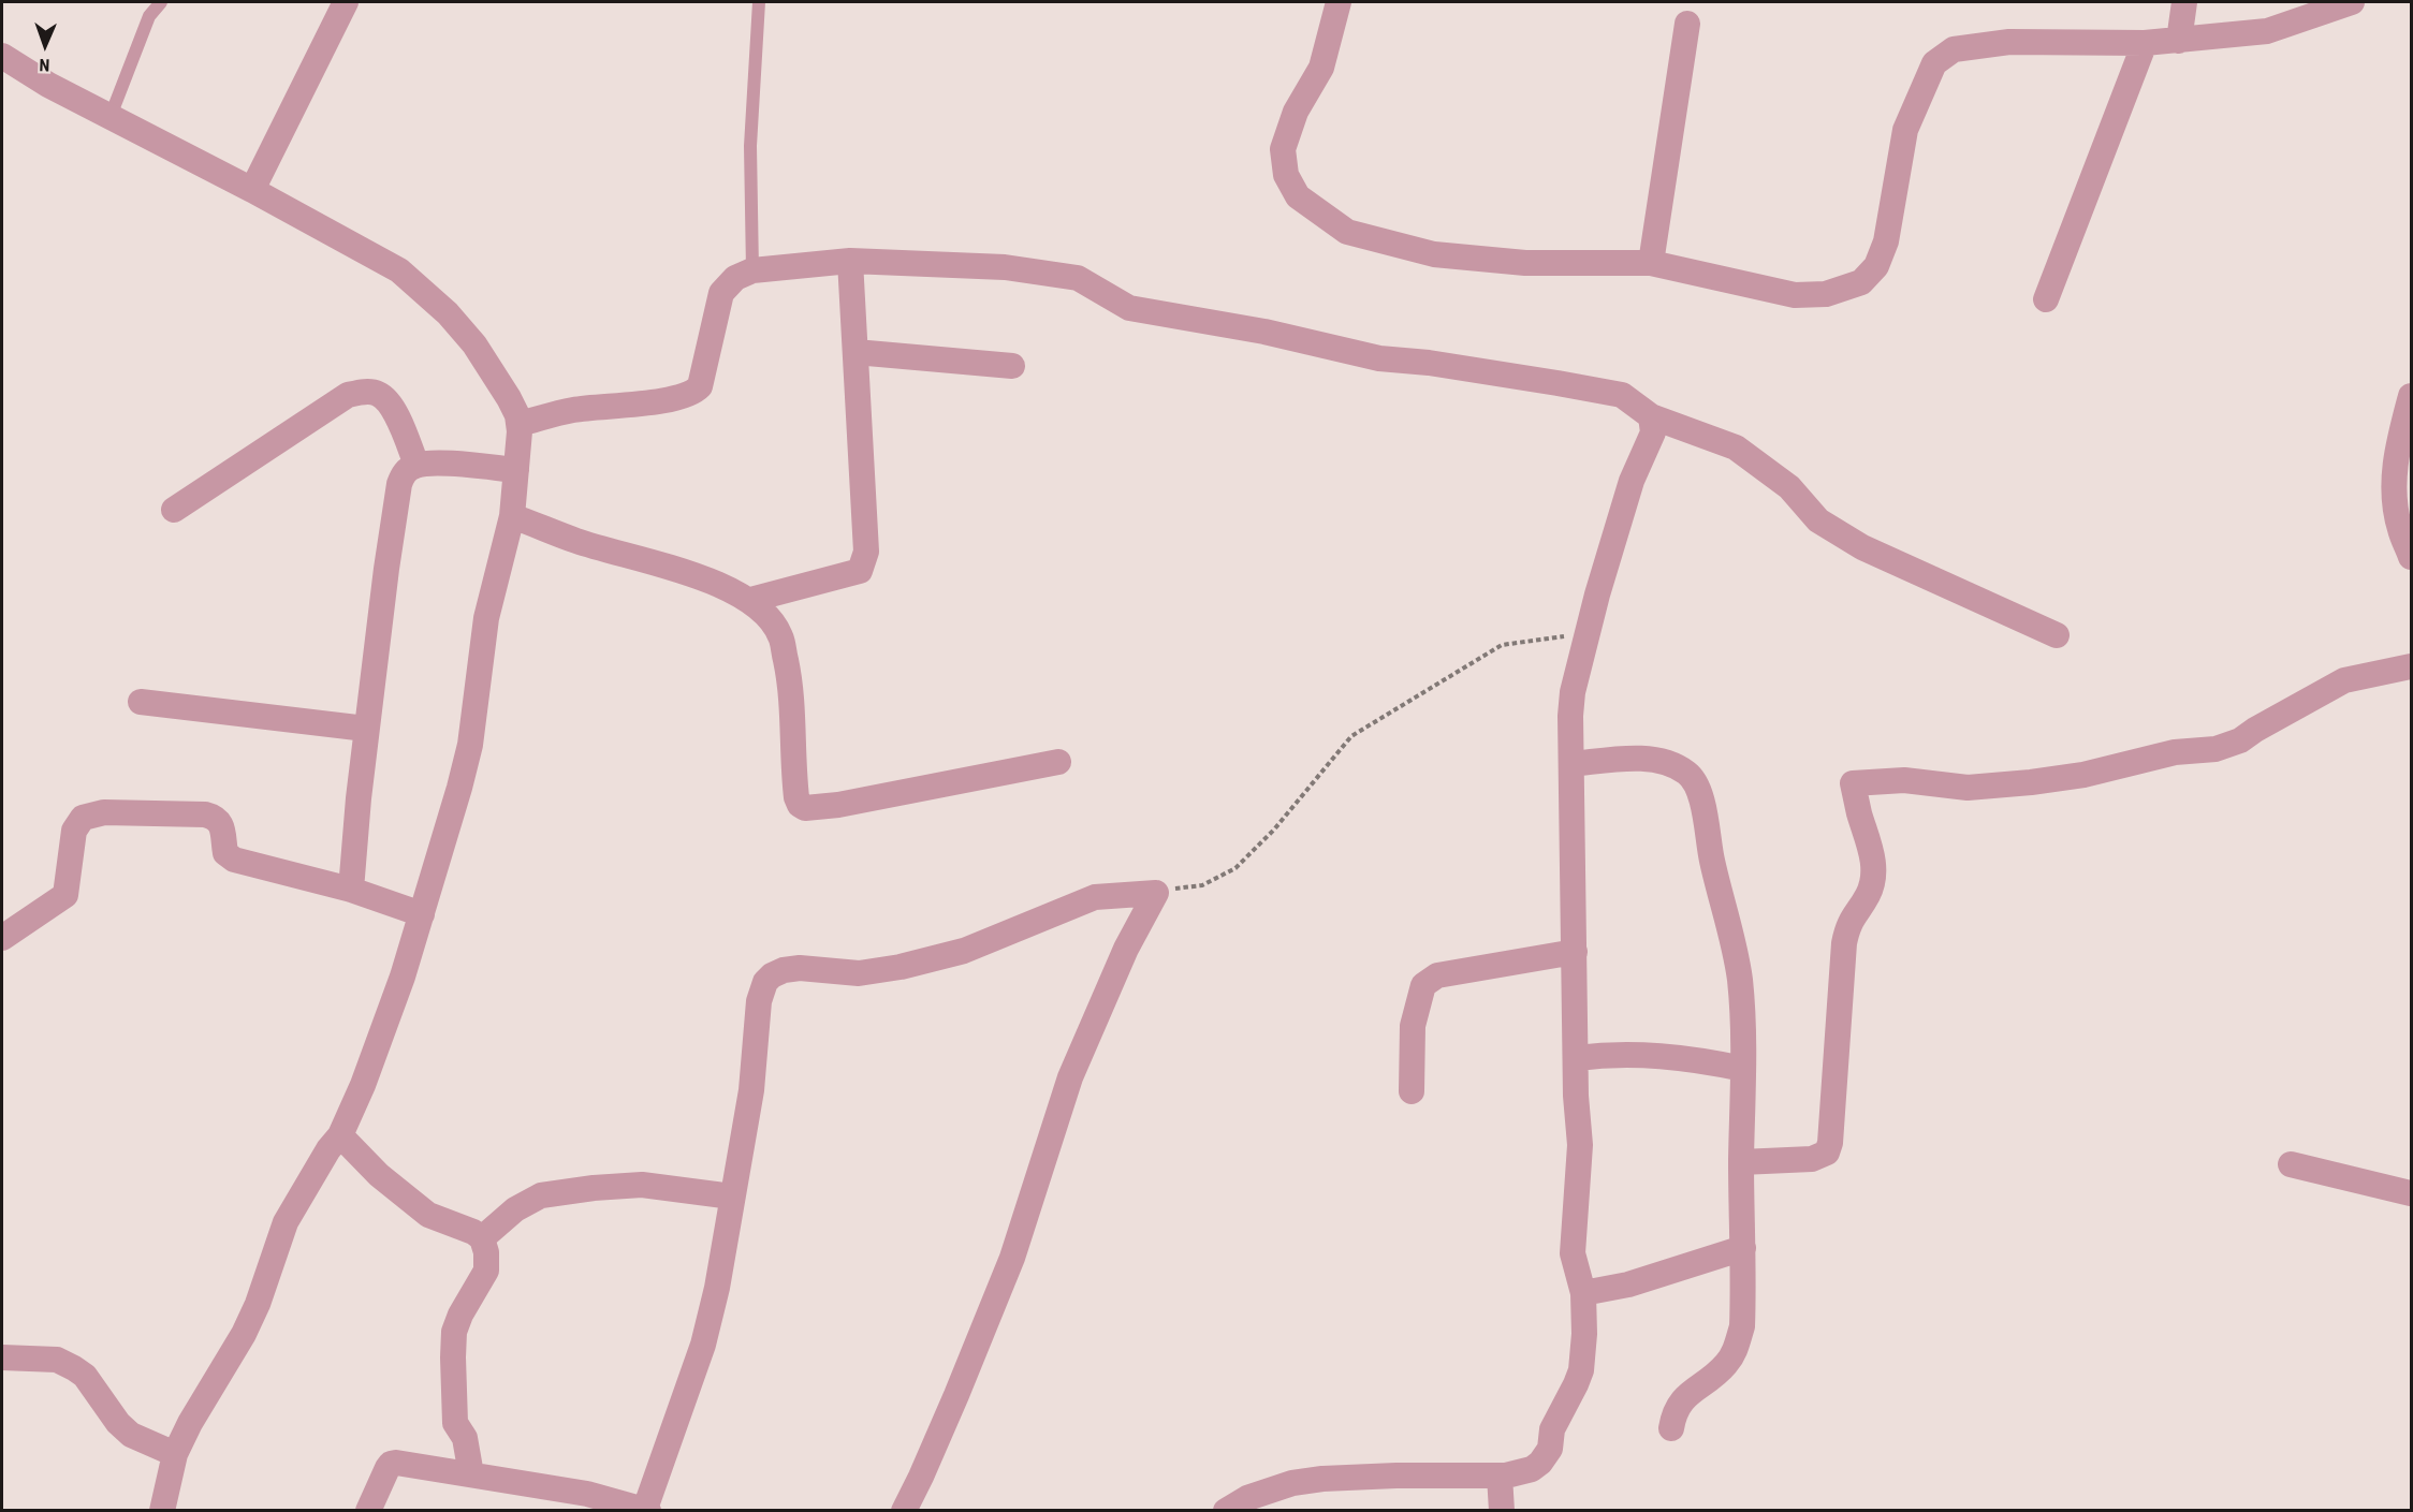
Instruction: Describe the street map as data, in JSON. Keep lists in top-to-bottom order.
{
  "north": "bottom"
}
